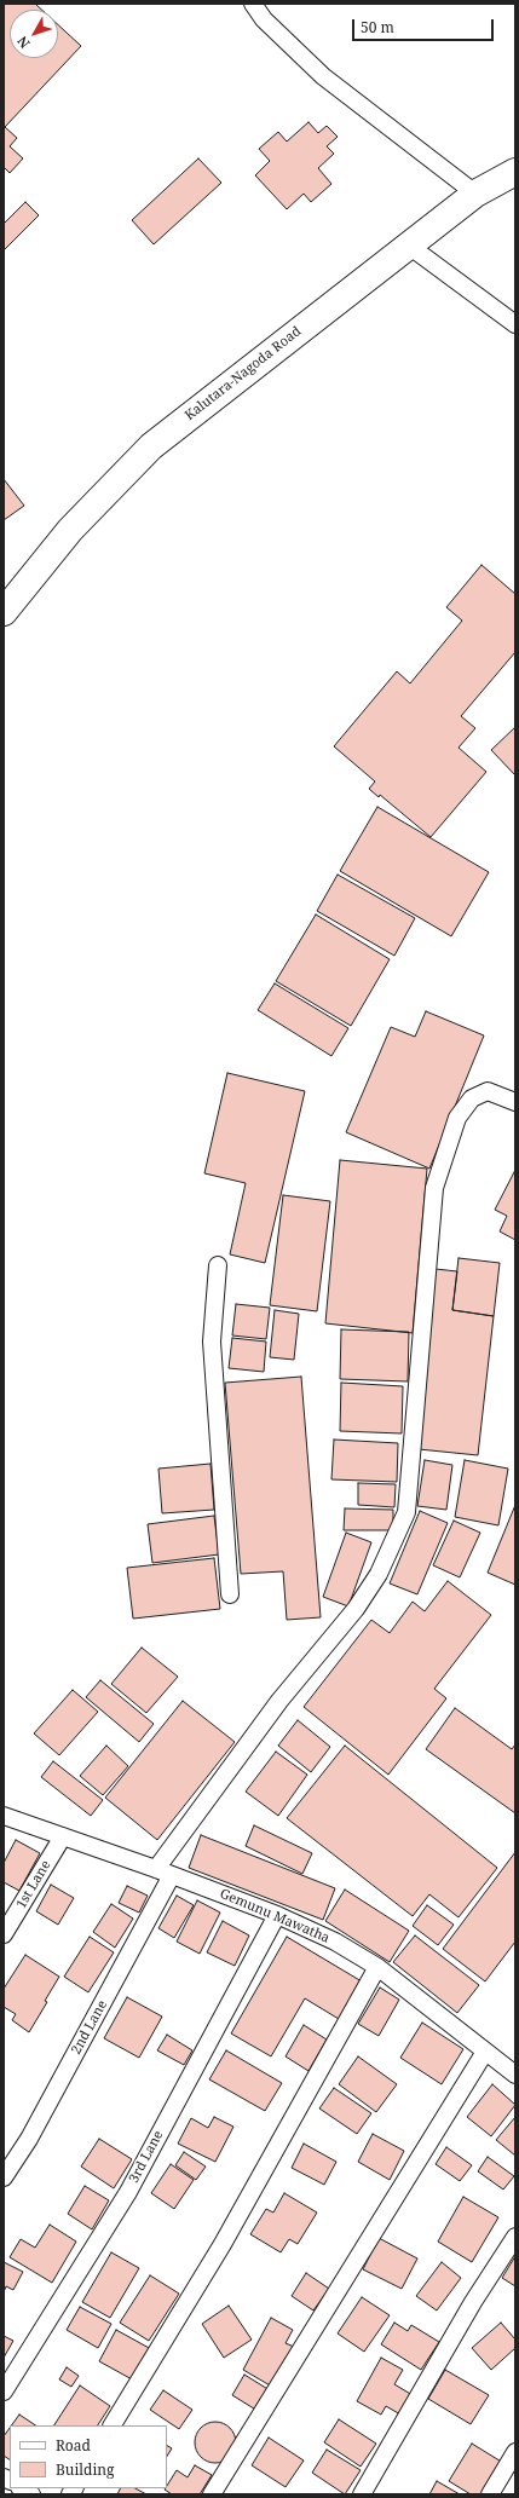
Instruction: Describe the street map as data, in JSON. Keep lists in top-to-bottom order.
{
  "streets": {
    "main road": ["Kalutara-Nagoda Road"],
    "street": [
      "1st Lane",
      "Gemunu Mawatha",
      "2nd Lane",
      "3rd Lane"
    ]
  },
  "crossings": [
    ["1st Lane", "Gemunu Mawatha"],
    ["Gemunu Mawatha", "2nd Lane"],
    ["Gemunu Mawatha", "3rd Lane"]
  ],
  "legend": ["Road", "Building"],
  "scale_bar": "50 m",
  "north": "bottom left"
}
